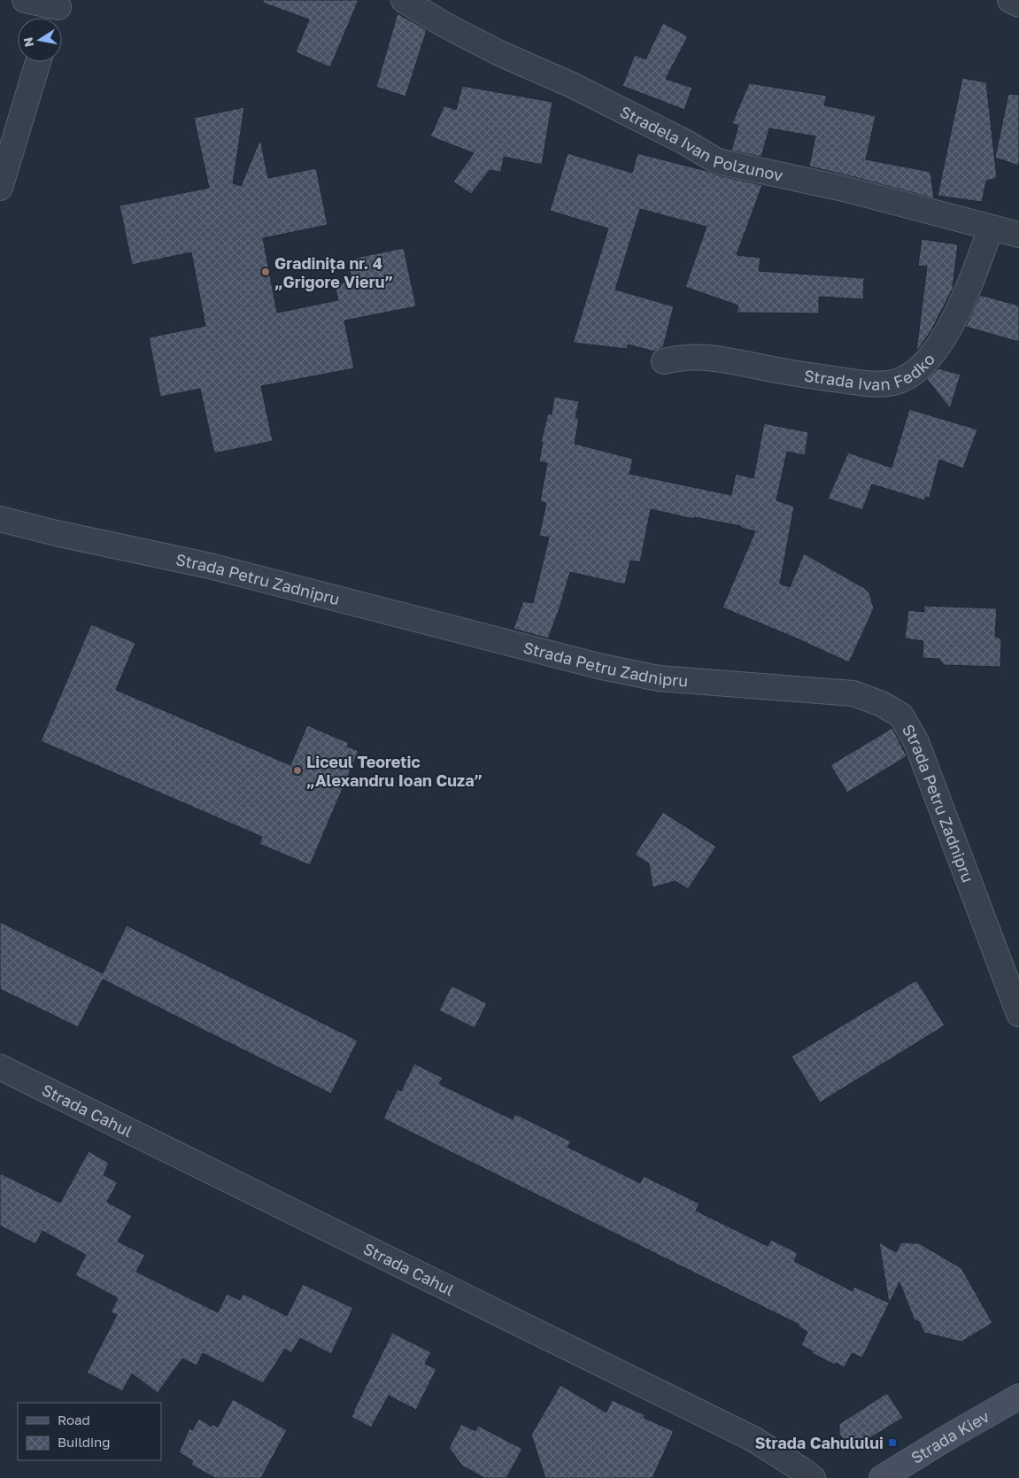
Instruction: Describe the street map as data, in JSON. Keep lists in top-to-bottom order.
{
  "streets": {
    "main road": ["Strada Kiev"],
    "street": [
      "Stradela Ivan Polzunov",
      "Strada Ivan Fedko",
      "Strada Petru Zadnipru",
      "Strada Cahul"
    ]
  },
  "crossings": [
    ["Stradela Ivan Polzunov", "Strada Ivan Fedko"]
  ],
  "places": {
    "other": ["Gradinița nr. 4 „Grigore Vieru”", "Liceul Teoretic „Alexandru Ioan Cuza”"],
    "transit": ["Strada Cahulului"]
  },
  "legend": ["Road", "Building"],
  "north": "left"
}
